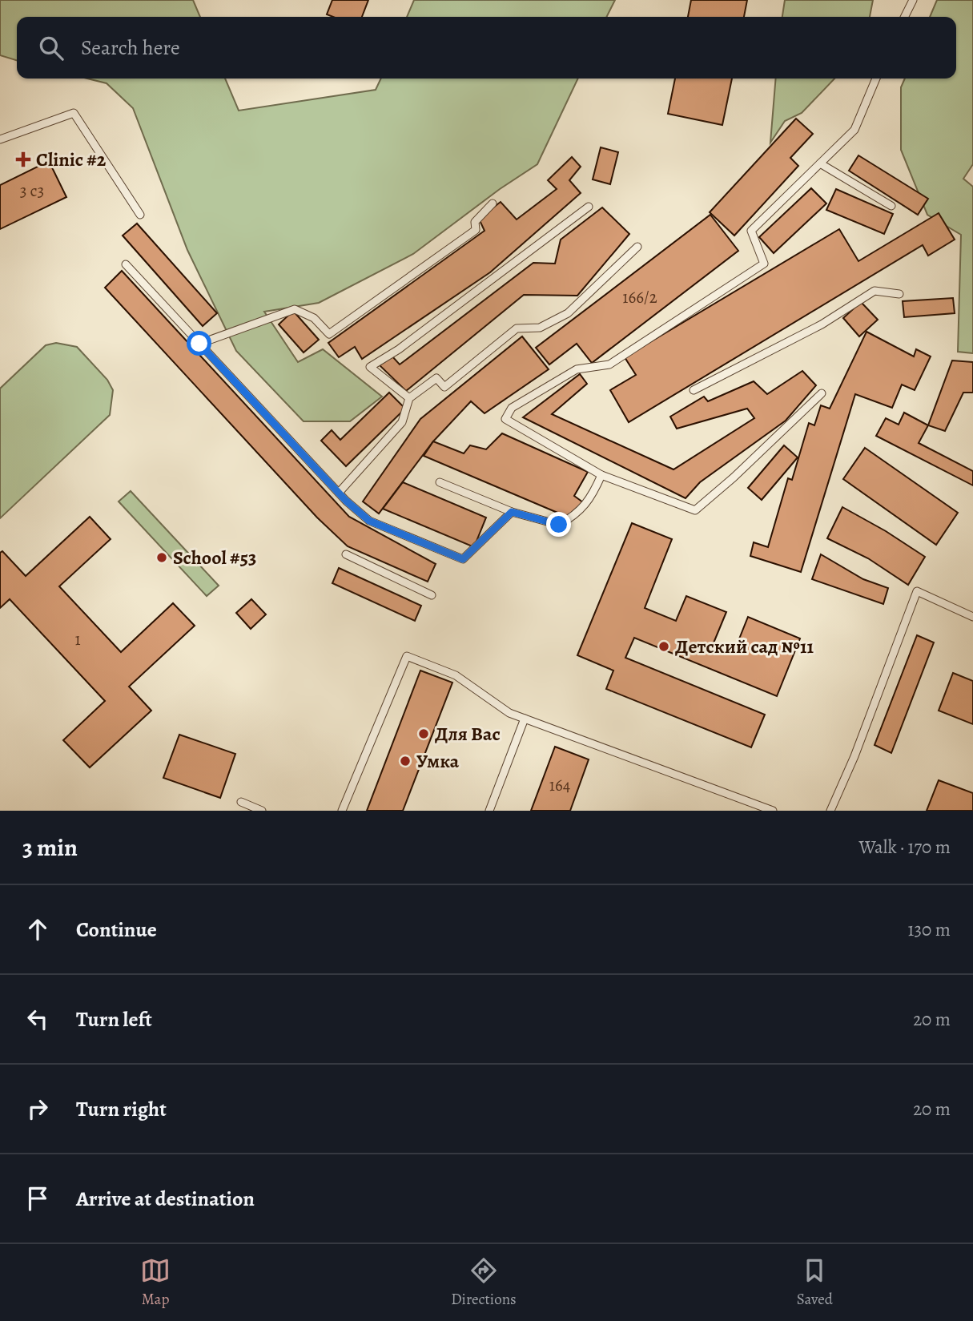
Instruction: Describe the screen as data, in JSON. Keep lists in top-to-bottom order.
{
  "places": {
    "health": ["Clinic #2"],
    "other": [
      "School #53",
      "Детский сад №11",
      "Для Вас",
      "Умка"
    ]
  },
  "house_numbers": [
    "3 с3",
    "166/2",
    "1",
    "164"
  ],
  "page": {
    "search": "Search here",
    "heading": ["3 min", "Walk · 170 m"],
    "list": [
      ["Continue", "130 m"],
      ["Turn left", "20 m"],
      ["Turn right", "20 m"],
      "Arrive at destination"
    ],
    "nav": ["Map", "Directions", "Saved"]
  }
}
